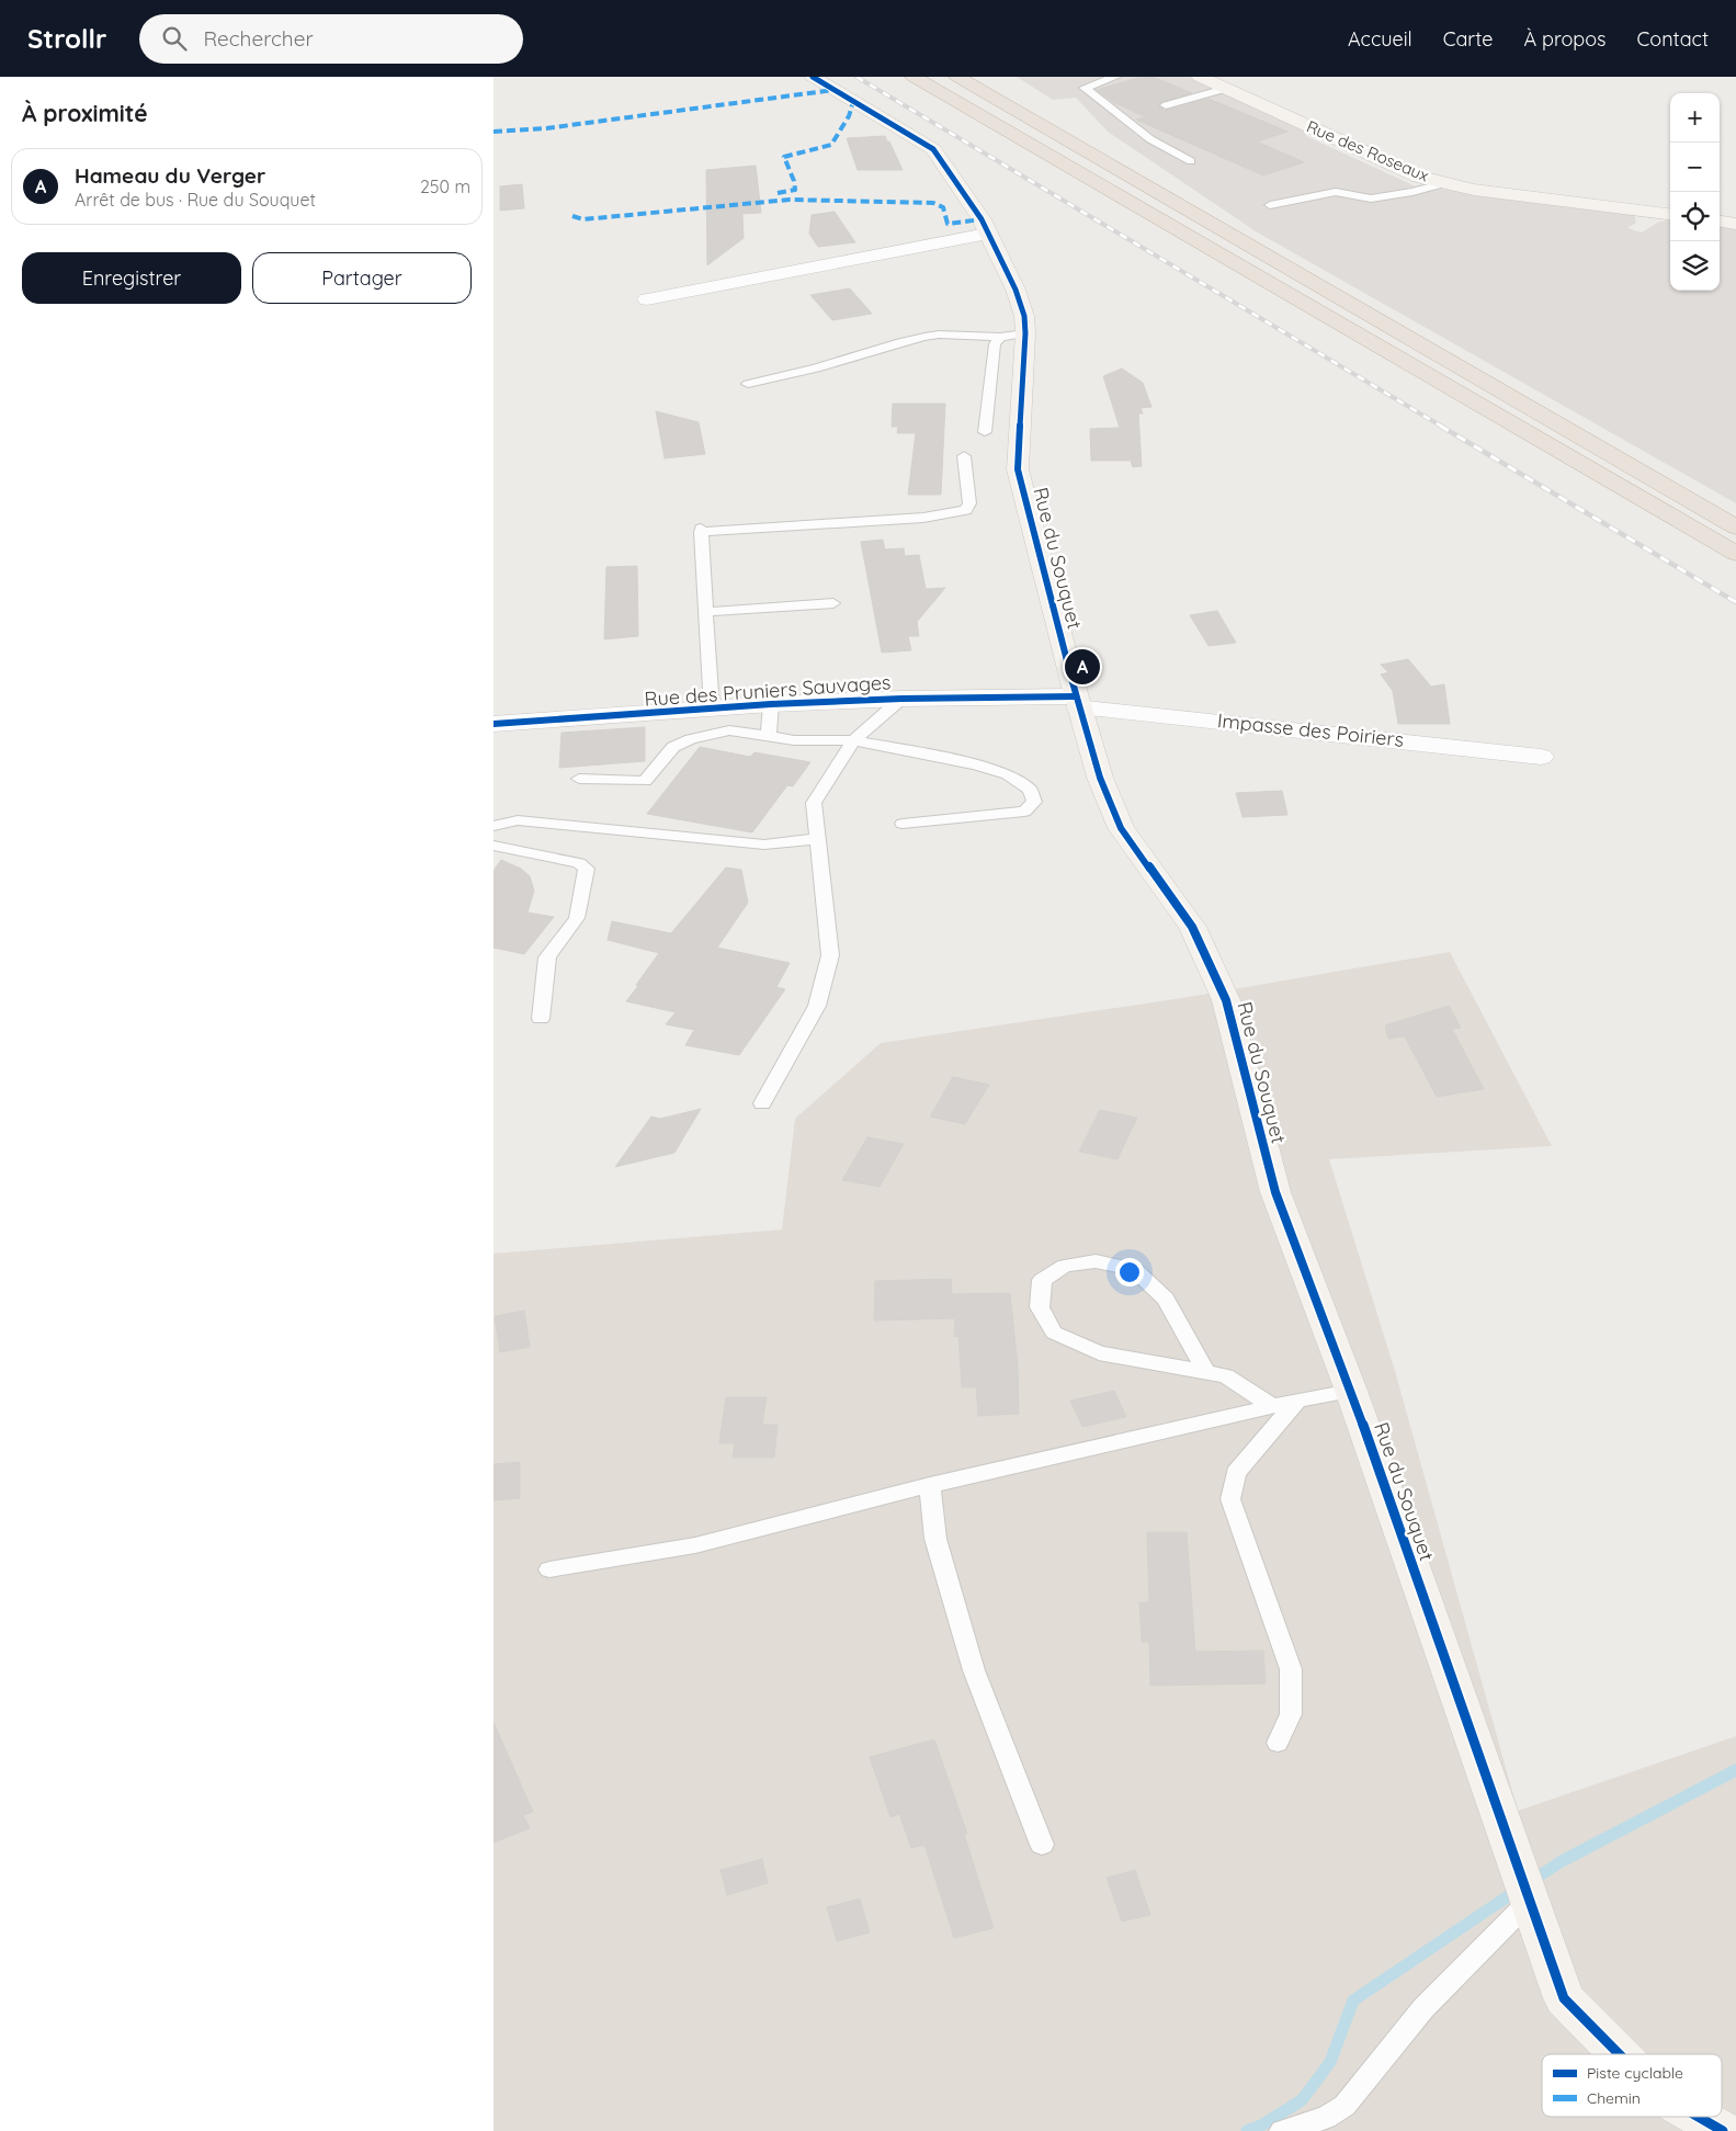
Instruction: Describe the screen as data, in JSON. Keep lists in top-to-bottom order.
{
  "streets": {
    "street": [
      "Rue des Roseaux",
      "Rue du Souquet",
      "Rue des Pruniers Sauvages",
      "Impasse des Poiriers"
    ]
  },
  "crossings": [
    ["Rue du Souquet", "Rue des Pruniers Sauvages"],
    ["Rue du Souquet", "Impasse des Poiriers"],
    ["Rue des Pruniers Sauvages", "Impasse des Poiriers"]
  ],
  "legend": ["Piste cyclable", "Chemin"],
  "page": {
    "header": "Strollr",
    "search": "Rechercher",
    "nav": [
      "Accueil",
      "Carte",
      "À propos",
      "Contact"
    ],
    "heading": "À proximité",
    "map_buttons": ["+", "−"],
    "list": [
      {
        "mark": "A",
        "name": "Hameau du Verger",
        "note": "Arrêt de bus · Rue du Souquet",
        "value": "250 m"
      }
    ],
    "buttons": ["Enregistrer", "Partager"],
    "pins": "A"
  }
}
